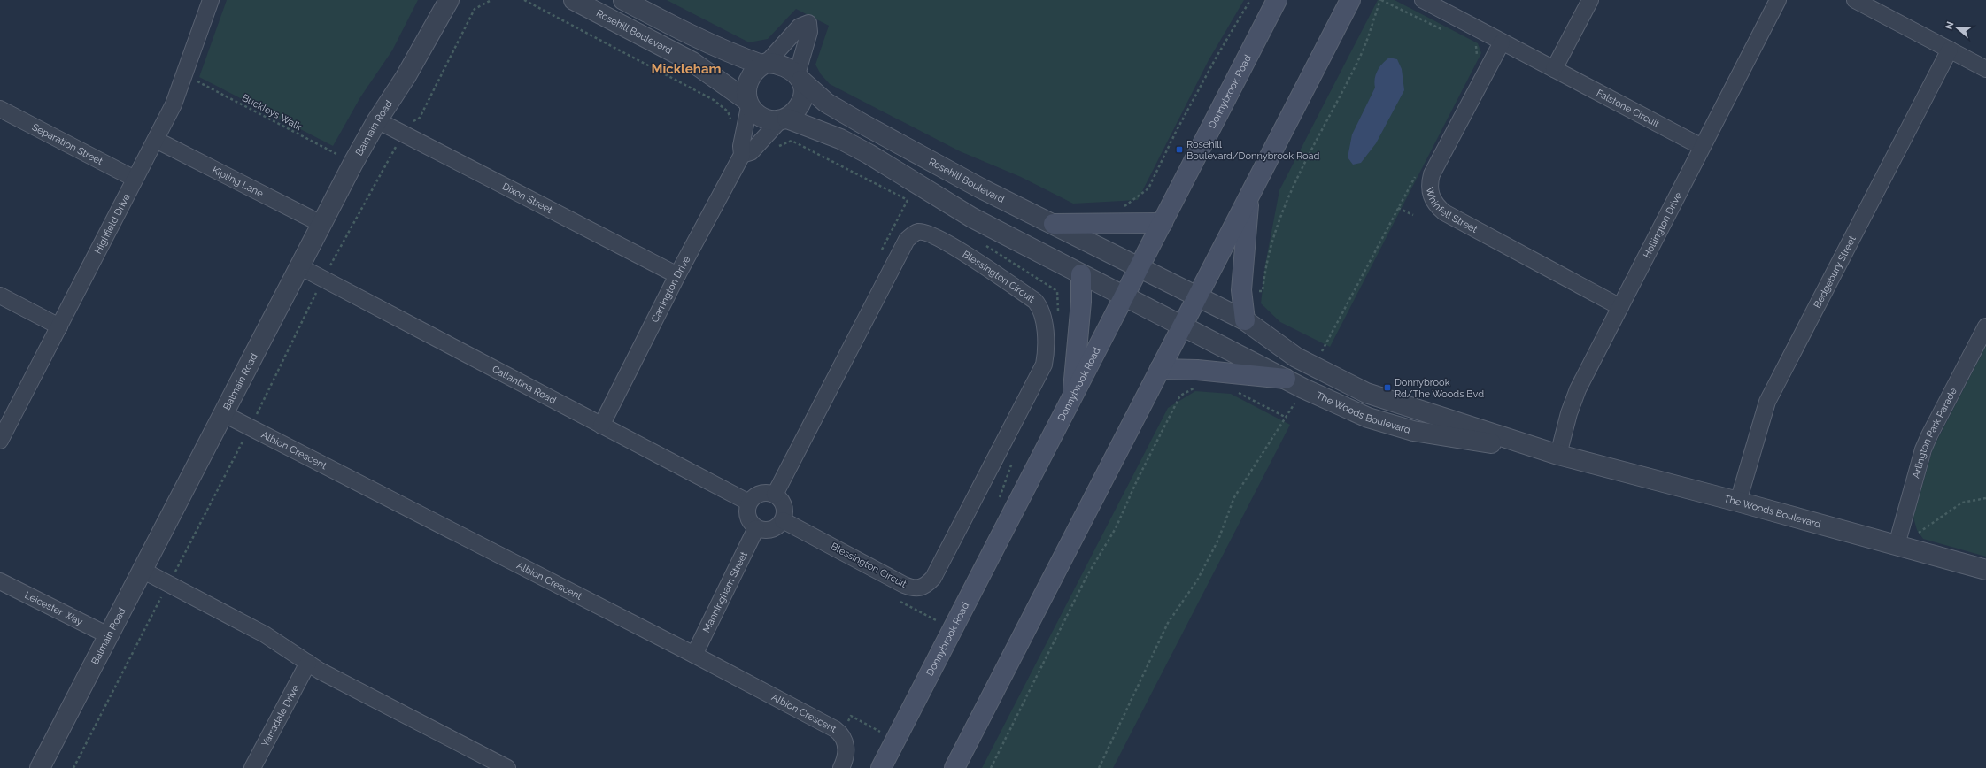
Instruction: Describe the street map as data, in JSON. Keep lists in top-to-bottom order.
{
  "streets": {
    "main road": ["Donnybrook Road"],
    "street": [
      "Rosehill Boulevard",
      "Falstone Circuit",
      "Balmain Road",
      "Separation Street",
      "Kipling Lane",
      "Dixon Street",
      "Whinfell Street",
      "Highfield Drive",
      "Hollington Drive",
      "Bedgebury Street",
      "Blessington Circuit",
      "Carrington Drive",
      "Callantina Road",
      "The Woods Boulevard",
      "Arlington Park Parade",
      "Albion Crescent",
      "Manningham Street",
      "Leicester Way",
      "Yarradale Drive"
    ],
    "path": ["Buckleys Walk"]
  },
  "crossings": [
    ["Rosehill Boulevard", "Donnybrook Road"],
    ["Rosehill Boulevard", "Carrington Drive"],
    ["Rosehill Boulevard", "The Woods Boulevard"],
    ["Donnybrook Road", "The Woods Boulevard"],
    ["Falstone Circuit", "Whinfell Street"],
    ["Falstone Circuit", "Hollington Drive"],
    ["Buckleys Walk", "Balmain Road"],
    ["Buckleys Walk", "Highfield Drive"],
    ["Balmain Road", "Kipling Lane"],
    ["Balmain Road", "Dixon Street"],
    ["Balmain Road", "Callantina Road"],
    ["Balmain Road", "Albion Crescent"],
    ["Balmain Road", "Leicester Way"],
    ["Separation Street", "Highfield Drive"],
    ["Kipling Lane", "Highfield Drive"],
    ["Dixon Street", "Carrington Drive"],
    ["Whinfell Street", "Hollington Drive"],
    ["Hollington Drive", "The Woods Boulevard"],
    ["Bedgebury Street", "The Woods Boulevard"],
    ["Blessington Circuit", "Callantina Road"],
    ["Blessington Circuit", "Manningham Street"],
    ["Carrington Drive", "Callantina Road"],
    ["Callantina Road", "Manningham Street"],
    ["The Woods Boulevard", "Arlington Park Parade"],
    ["Albion Crescent", "Manningham Street"]
  ],
  "districts": ["Mickleham"],
  "places": {
    "transit": ["Rosehill Boulevard/Donnybrook Road", "Donnybrook Rd/The Woods Bvd"]
  },
  "north": "left"
}
